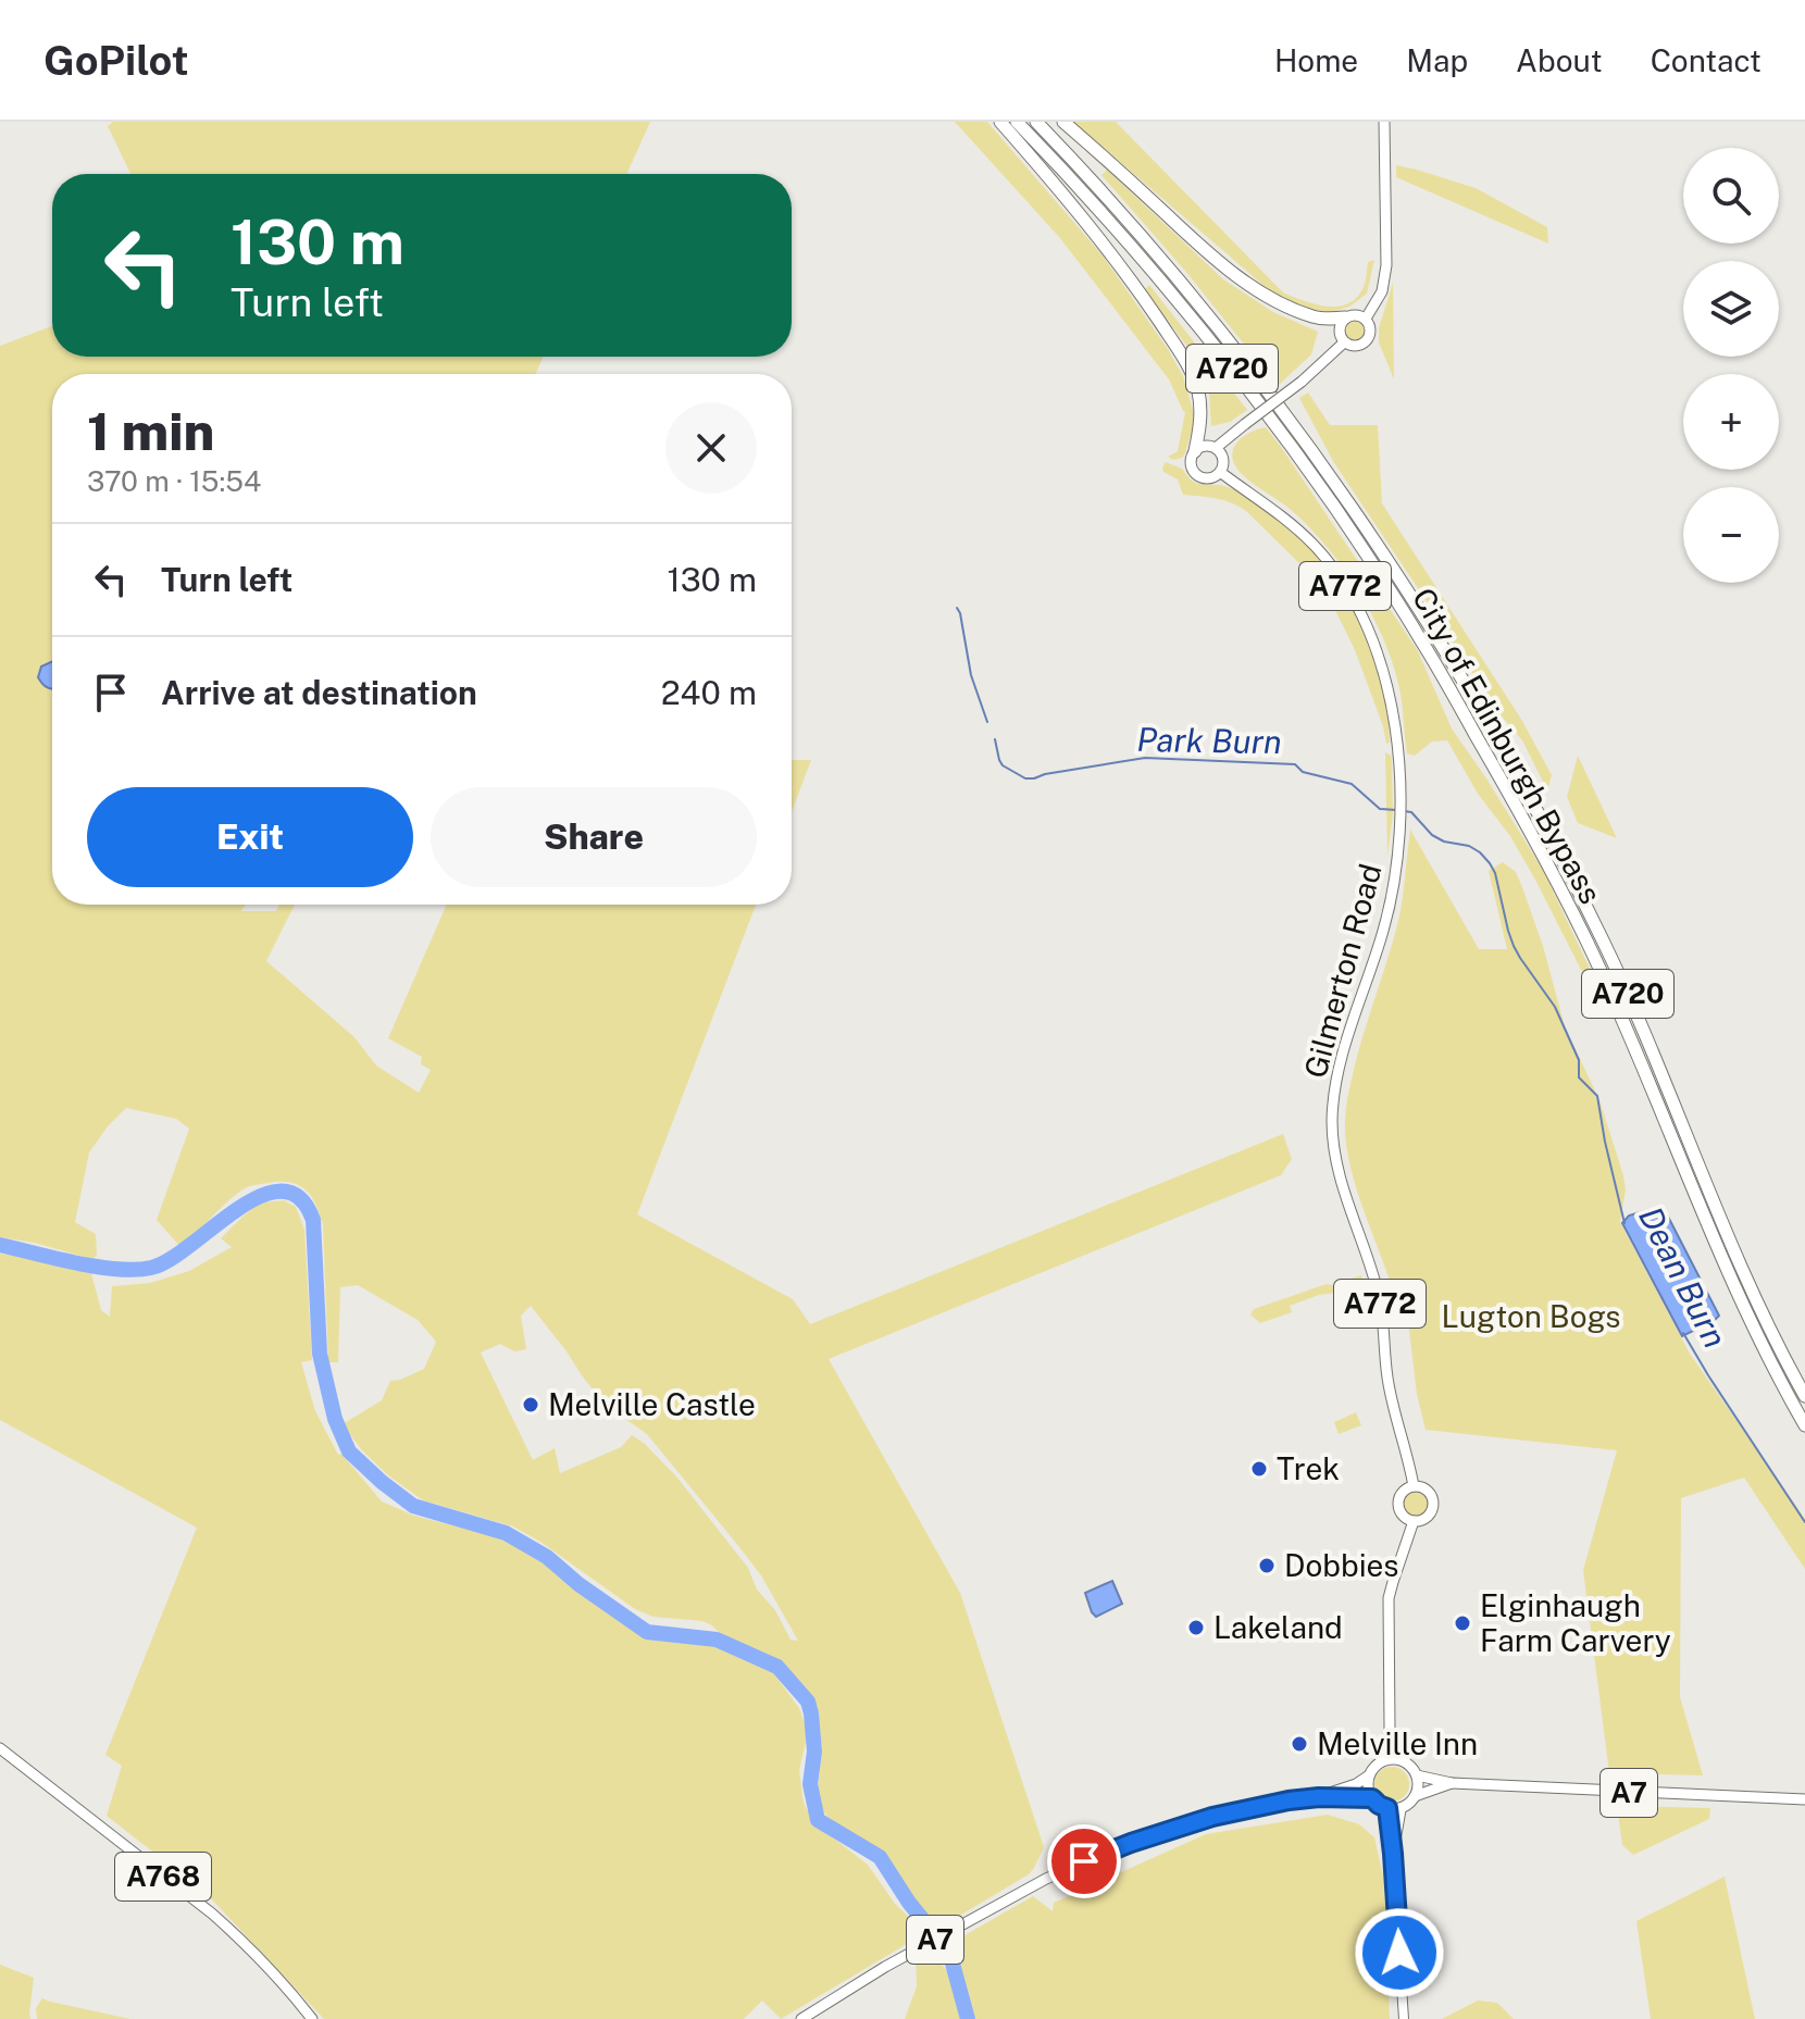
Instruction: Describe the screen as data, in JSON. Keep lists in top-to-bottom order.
{
  "streets": {
    "highway": ["A720", "City of Edinburgh Bypass"],
    "main road": [
      "A772",
      "Gilmerton Road",
      "A7",
      "A768"
    ]
  },
  "crossings": [
    ["A772", "Gilmerton Road"],
    ["A772", "A7"]
  ],
  "water": ["Park Burn", "Dean Burn"],
  "parks": ["Lugton Bogs"],
  "places": [
    "Melville Castle",
    "Trek",
    "Dobbies",
    "Elginhaugh Farm Carvery",
    "Lakeland",
    "Melville Inn"
  ],
  "page": {
    "header": "GoPilot",
    "nav": [
      "Home",
      "Map",
      "About",
      "Contact"
    ],
    "map_buttons": ["+", "−"],
    "turn": ["130 m", "Turn left"],
    "heading": ["1 min", "370 m · 15:54"],
    "list": [
      {
        "name": "Turn left",
        "value": "130 m"
      },
      {
        "name": "Arrive at destination",
        "value": "240 m"
      }
    ],
    "buttons": ["Exit", "Share"]
  }
}
